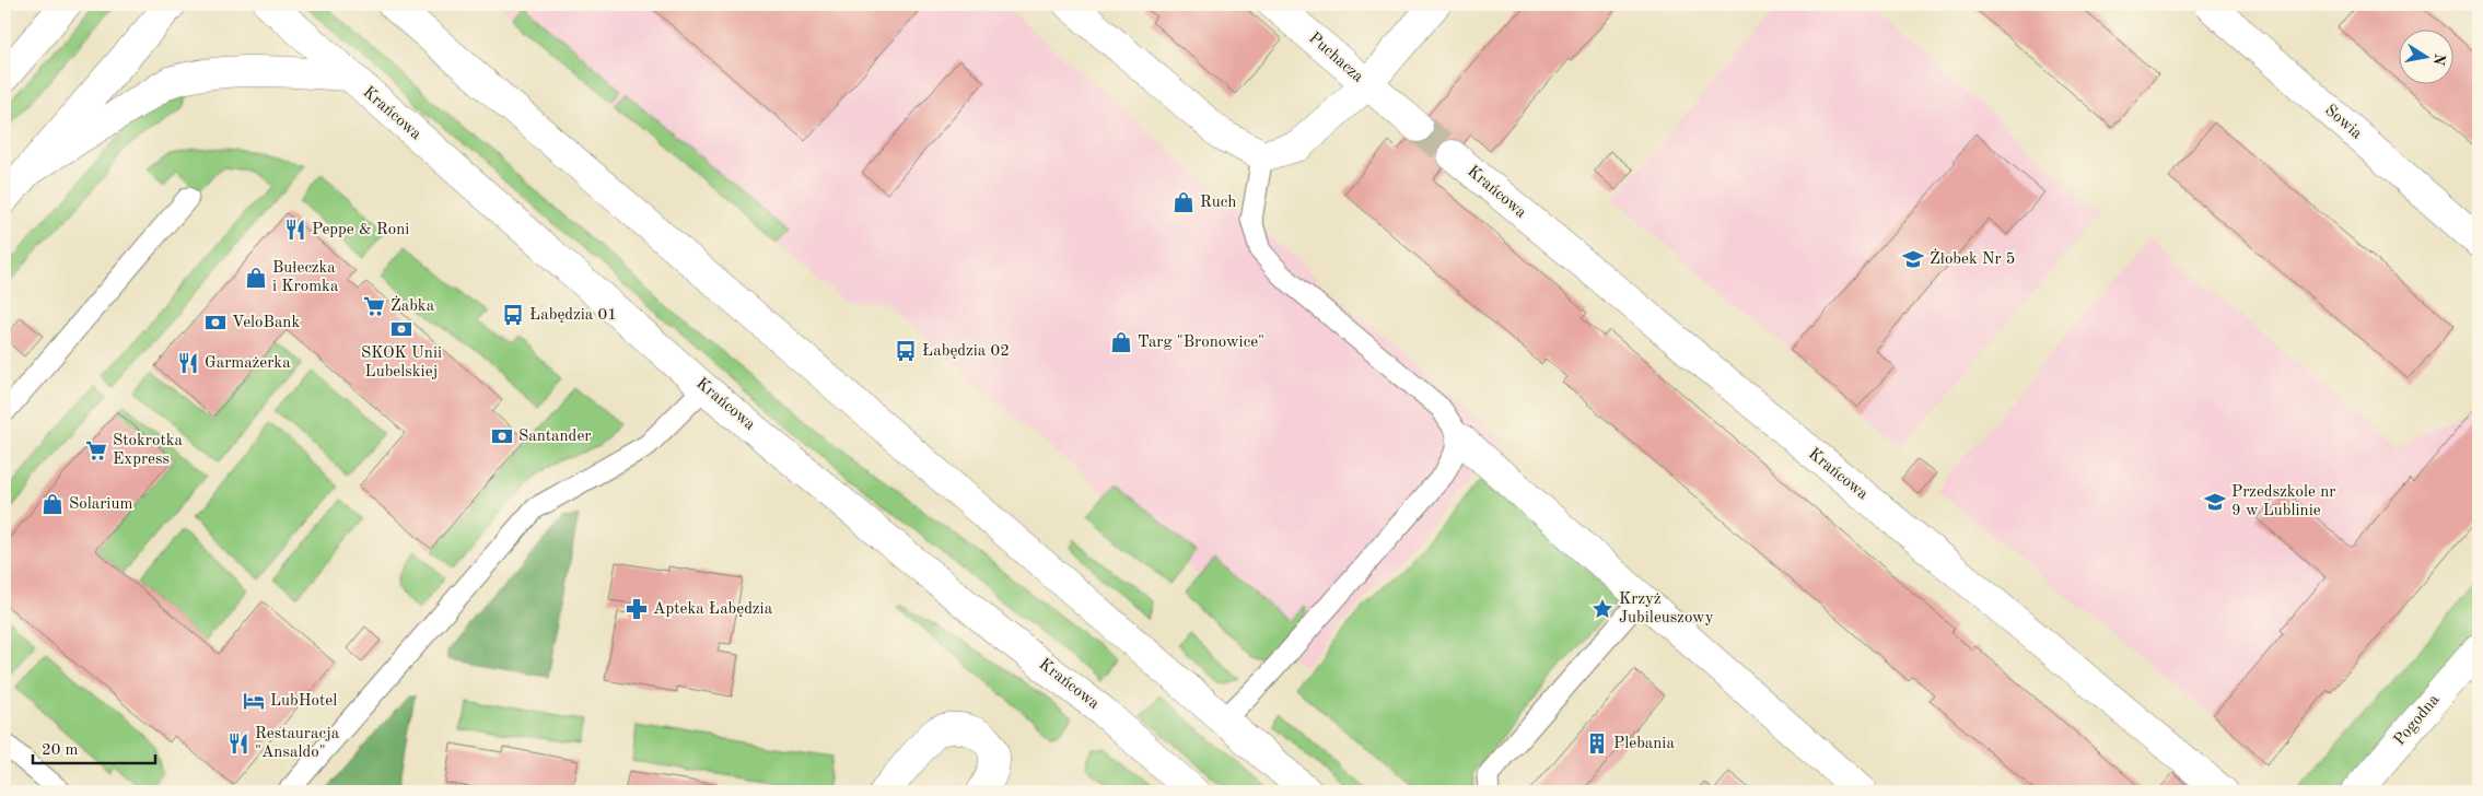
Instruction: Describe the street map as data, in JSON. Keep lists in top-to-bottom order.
{
  "streets": {
    "street": [
      "Puchacza",
      "Krańcowa",
      "Sowia",
      "Pogodna"
    ]
  },
  "places": {
    "shop": [
      "Ruch",
      "Bułeczka i Kromka",
      "Targ \"Bronowice\"",
      "Solarium"
    ],
    "restaurant": ["Peppe & Roni", "Garmażerka", "Restauracja \"Ansaldo\""],
    "school or university": ["Żłobek Nr 5", "Przedszkole nr 9 w Lublinie"],
    "supermarket": ["Żabka", "Stokrotka Express"],
    "bus stop": ["Łabędzia 01", "Łabędzia 02"],
    "bank": ["VeloBank", "SKOK Unii Lubelskiej", "Santander"],
    "pharmacy": ["Apteka Łabędzia"],
    "place": ["Krzyż Jubileuszowy"],
    "hotel": ["LubHotel"],
    "building": ["Plebania"]
  },
  "scale_bar": "20 m",
  "north": "right"
}
